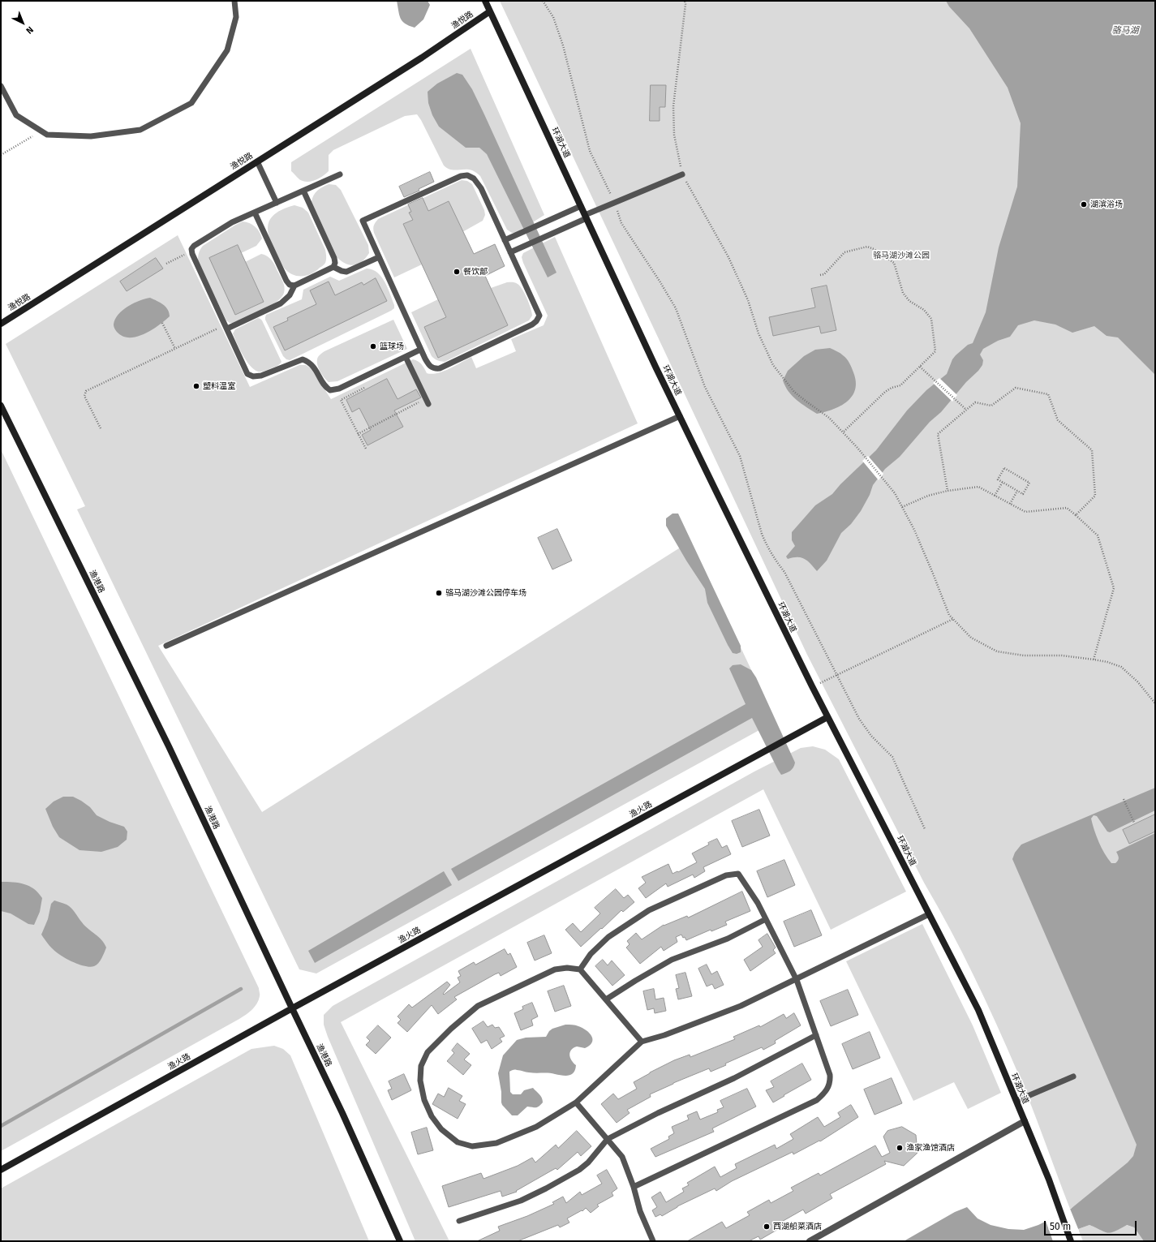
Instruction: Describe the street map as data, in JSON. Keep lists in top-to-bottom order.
{
  "streets": {
    "street": [
      "渔悦路",
      "环湖大道",
      "渔港路",
      "渔火路"
    ]
  },
  "crossings": [
    ["渔悦路", "环湖大道"],
    ["环湖大道", "渔火路"],
    ["渔港路", "渔火路"]
  ],
  "water": ["骆马湖"],
  "parks": ["骆马湖沙滩公园"],
  "places": [
    "湖滨浴场",
    "餐饮部",
    "篮球场",
    "塑料温室",
    "骆马湖沙滩公园停车场",
    "渔家渔馆酒店",
    "西湖船菜酒店"
  ],
  "scale_bar": "50 m",
  "north": "bottom right"
}
